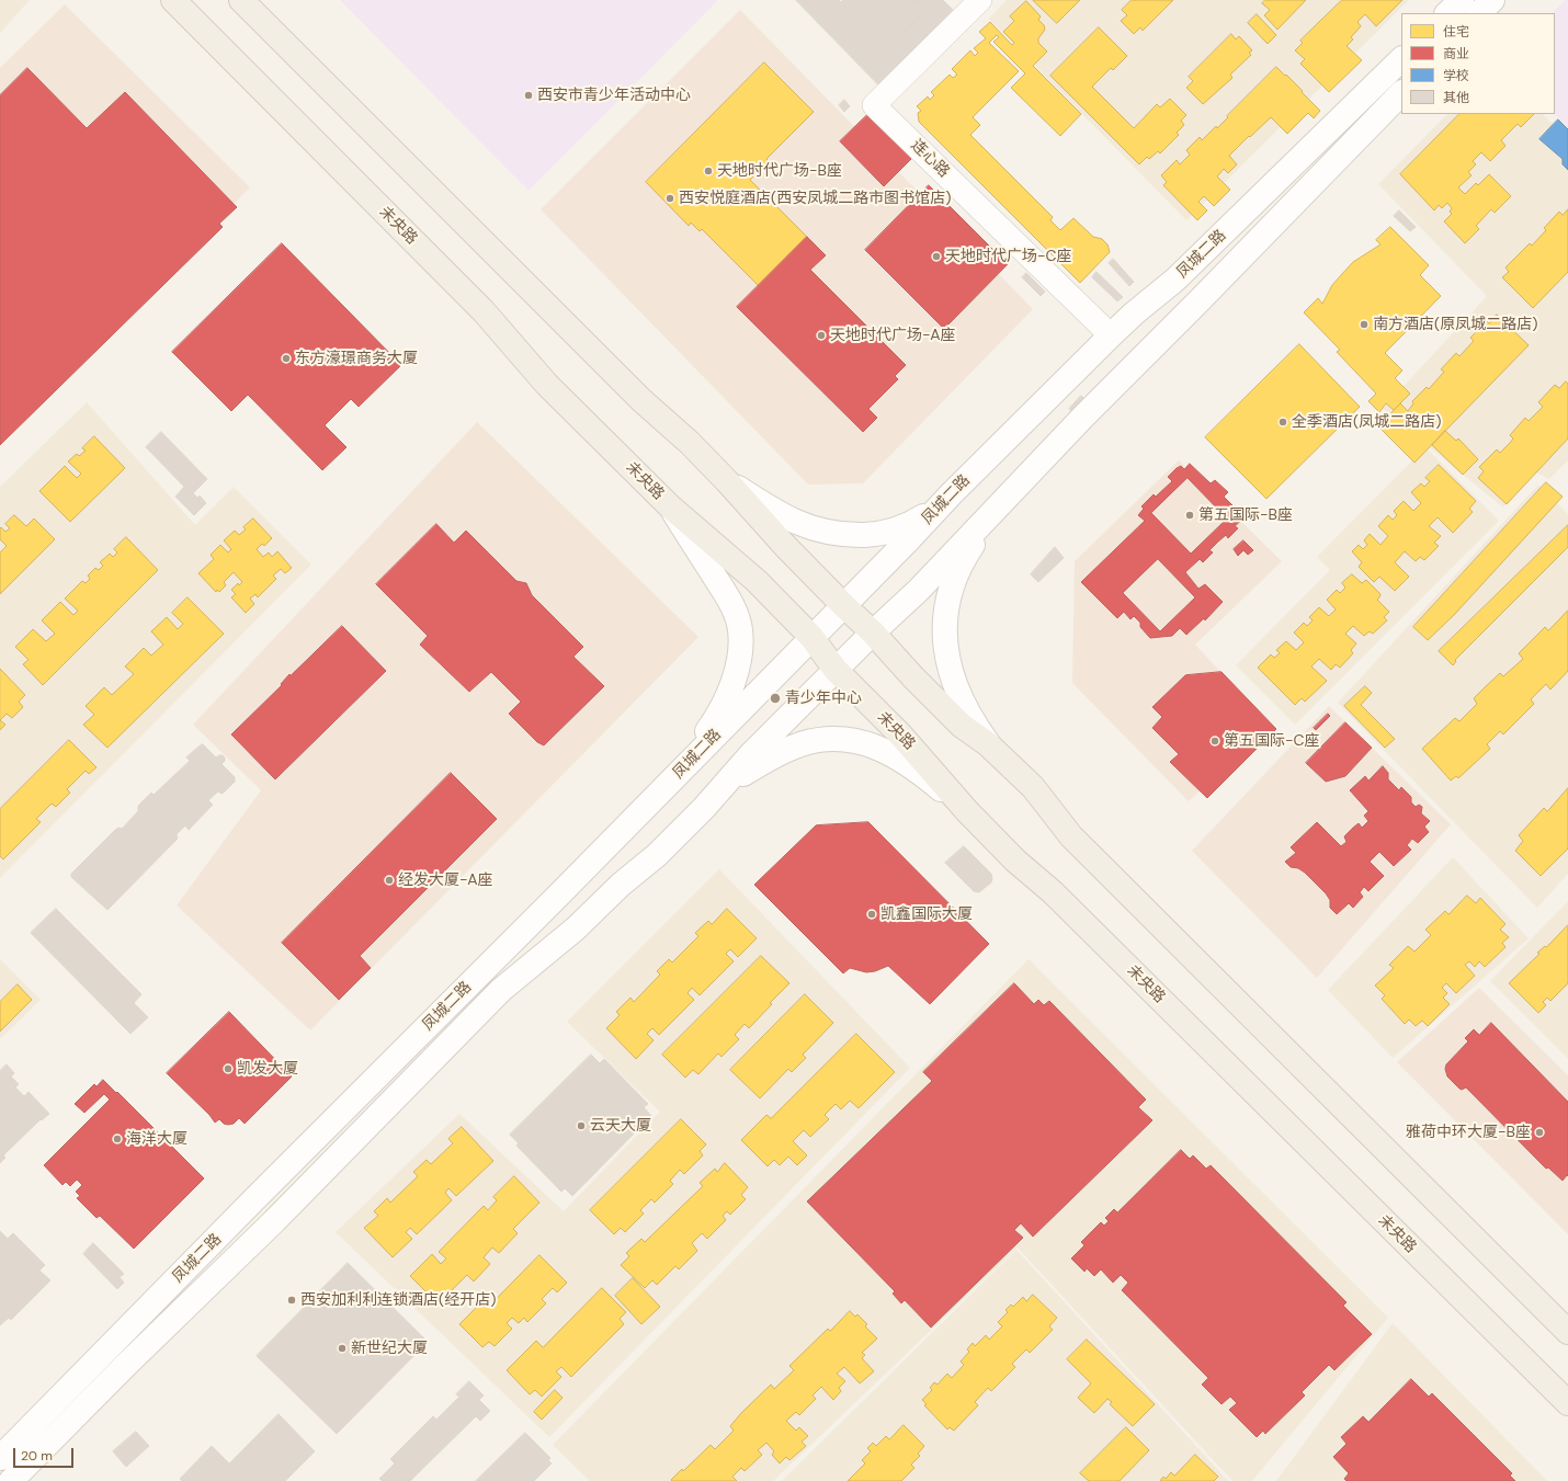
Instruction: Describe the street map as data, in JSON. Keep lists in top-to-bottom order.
{
  "streets": {
    "main road": ["未央路", "凤城二路"],
    "street": ["连心路"]
  },
  "crossings": [
    ["连心路", "凤城二路"],
    ["未央路", "凤城二路"]
  ],
  "places": [
    "西安市青少年活动中心",
    "天地时代广场-B座",
    "西安悦庭酒店(西安凤城二路市图书馆店)",
    "天地时代广场-C座",
    "南方酒店(原凤城二路店)",
    "天地时代广场-A座",
    "东方濠璟商务大厦",
    "全季酒店(凤城二路店)",
    "第五国际-B座",
    "青少年中心",
    "第五国际-C座",
    "经发大厦-A座",
    "凯鑫国际大厦",
    "凯发大厦",
    "云天大厦",
    "雅荷中环大厦-B座",
    "海洋大厦",
    "西安加利利连锁酒店(经开店)",
    "新世纪大厦"
  ],
  "legend": [
    "住宅",
    "商业",
    "学校",
    "其他"
  ],
  "scale_bar": "20 m"
}
